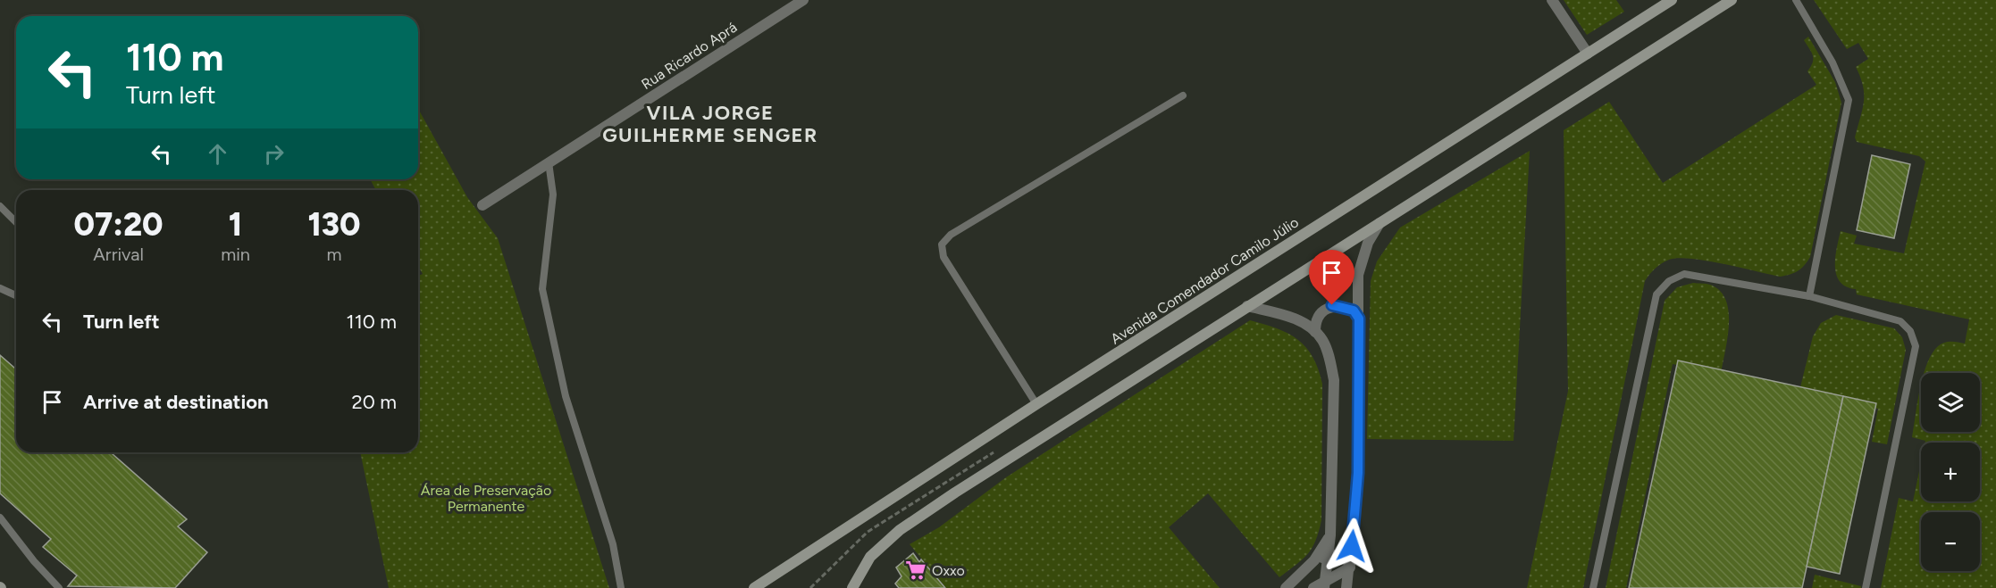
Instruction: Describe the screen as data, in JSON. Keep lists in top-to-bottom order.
{
  "streets": {
    "main road": ["Avenida Comendador Camilo Júlio"],
    "street": ["Rua Ricardo Aprá"]
  },
  "districts": ["VILA JORGE GUILHERME SENGER"],
  "parks": ["Área de Preservação Permanente"],
  "places": {
    "supermarket": ["Oxxo"]
  },
  "page": {
    "turn": ["110 m", "Turn left"],
    "eta": [
      "07:20",
      "Arrival",
      "1",
      "min",
      "130",
      "m"
    ],
    "list": [
      {
        "name": "Turn left",
        "value": "110 m"
      },
      {
        "name": "Arrive at destination",
        "value": "20 m"
      }
    ],
    "map_buttons": ["+", "−"]
  }
}
